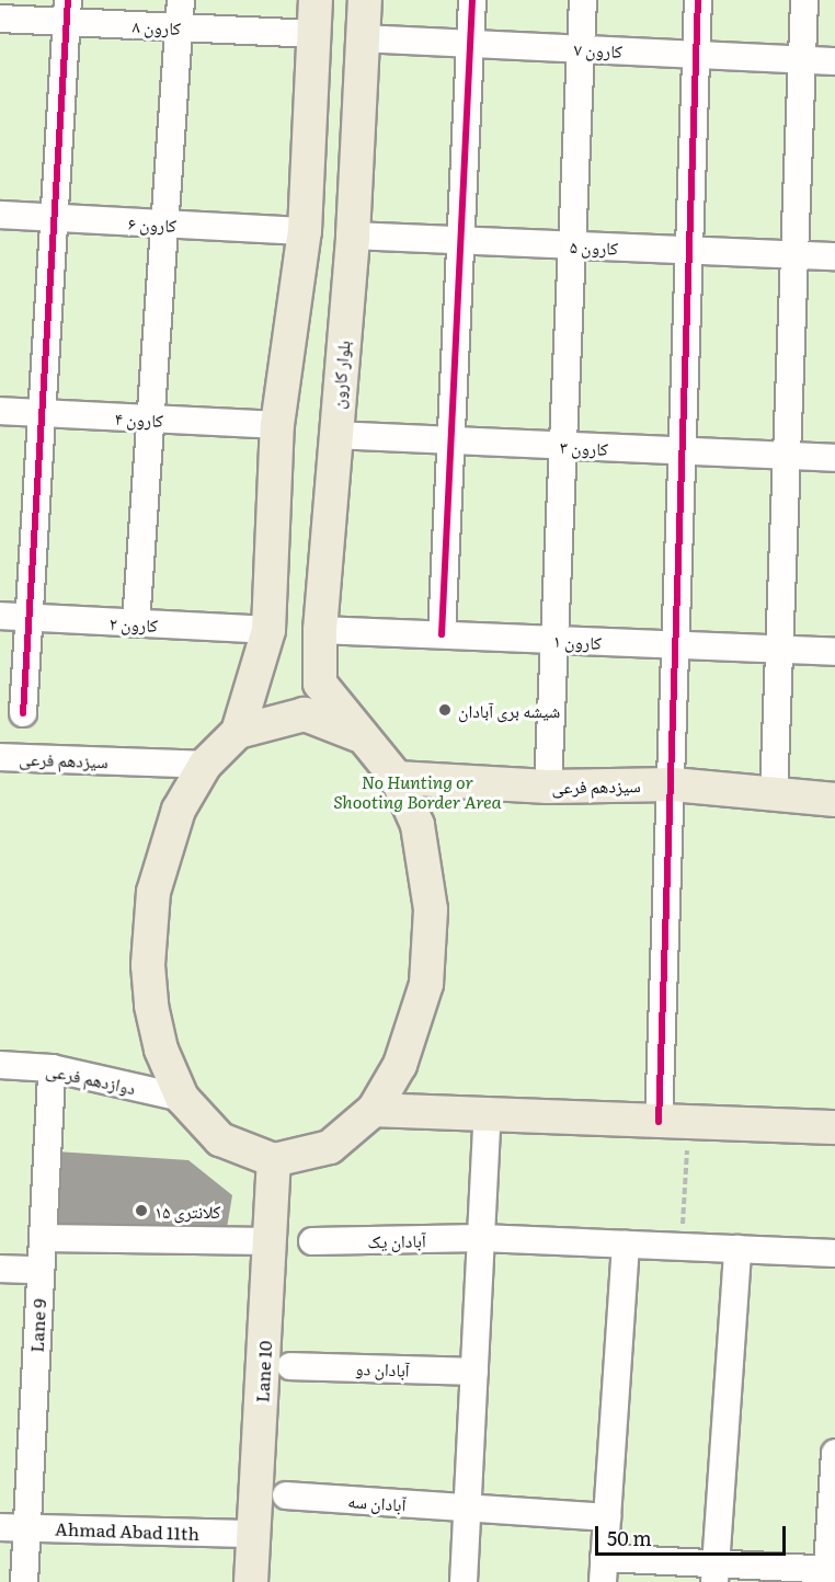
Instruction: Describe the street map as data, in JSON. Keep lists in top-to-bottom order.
{
  "streets": {
    "main road": ["بلوار کارون", "سیزدهم فرعی", "Lane 10"],
    "street": [
      "کارون ۸",
      "کارون ۷",
      "کارون ۶",
      "کارون ۵",
      "کارون ۴",
      "کارون ۳",
      "کارون ۲",
      "کارون ۱",
      "دوازدهم فرعی",
      "آبادان یک",
      "Lane 9",
      "آبادان دو",
      "آبادان سه",
      "Ahmad Abad 11th"
    ]
  },
  "crossings": [
    ["کارون ۷", "بلوار کارون"],
    ["کارون ۵", "بلوار کارون"],
    ["بلوار کارون", "کارون ۳"],
    ["بلوار کارون", "کارون ۱"],
    ["بلوار کارون", "سیزدهم فرعی"],
    ["بلوار کارون", "Lane 10"],
    ["دوازدهم فرعی", "Lane 9"],
    ["Lane 9", "Ahmad Abad 11th"],
    ["Lane 10", "Ahmad Abad 11th"]
  ],
  "parks": ["No Hunting or Shooting Border Area"],
  "places": ["شیشه بری آبادان", "کلانتری ۱۵"],
  "scale_bar": "50 m"
}
